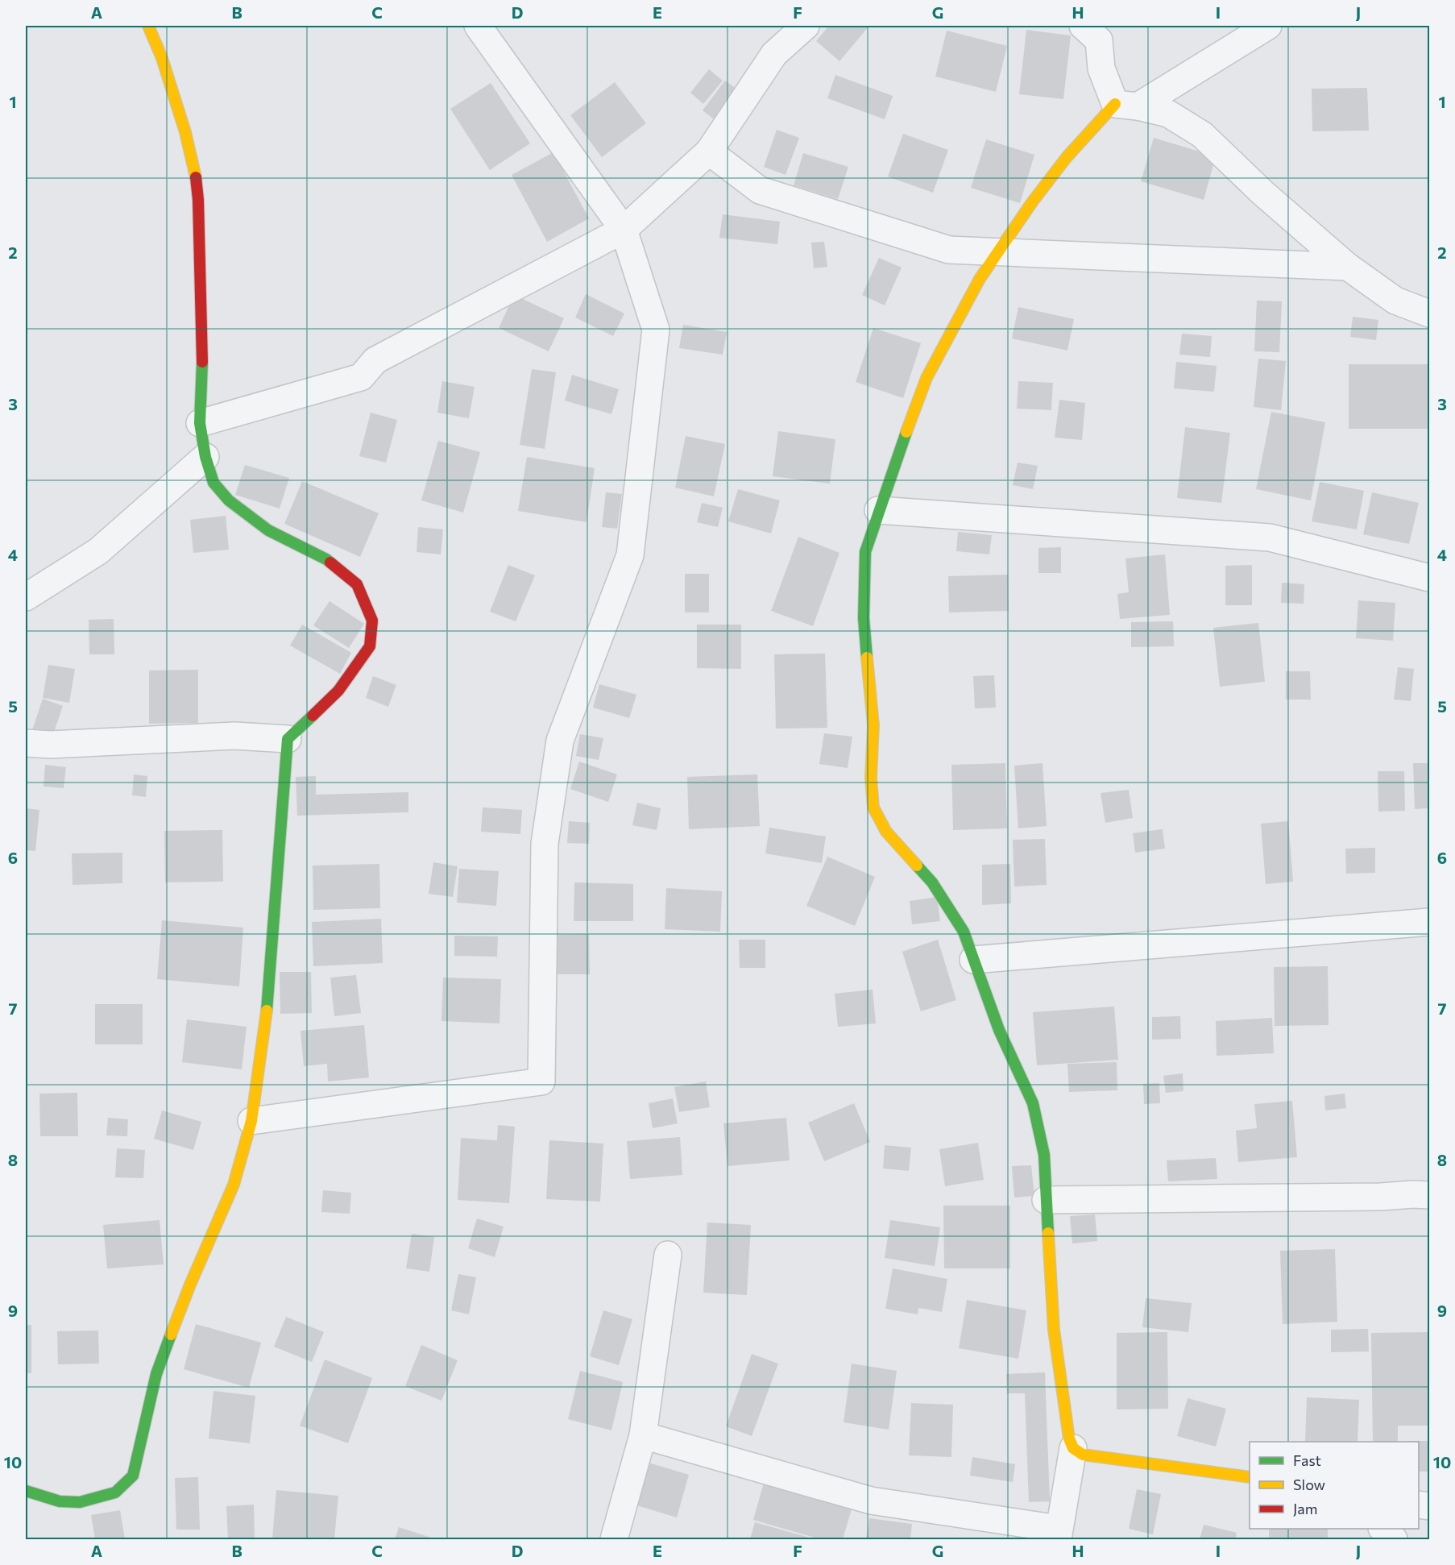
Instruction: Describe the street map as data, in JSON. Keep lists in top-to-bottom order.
{
  "legend": ["Fast", "Slow", "Jam"],
  "grid": {
    "columns": [
      "A",
      "B",
      "C",
      "D",
      "E",
      "F",
      "G",
      "H",
      "I",
      "J"
    ],
    "rows": [
      "1",
      "2",
      "3",
      "4",
      "5",
      "6",
      "7",
      "8",
      "9",
      "10"
    ]
  }
}
